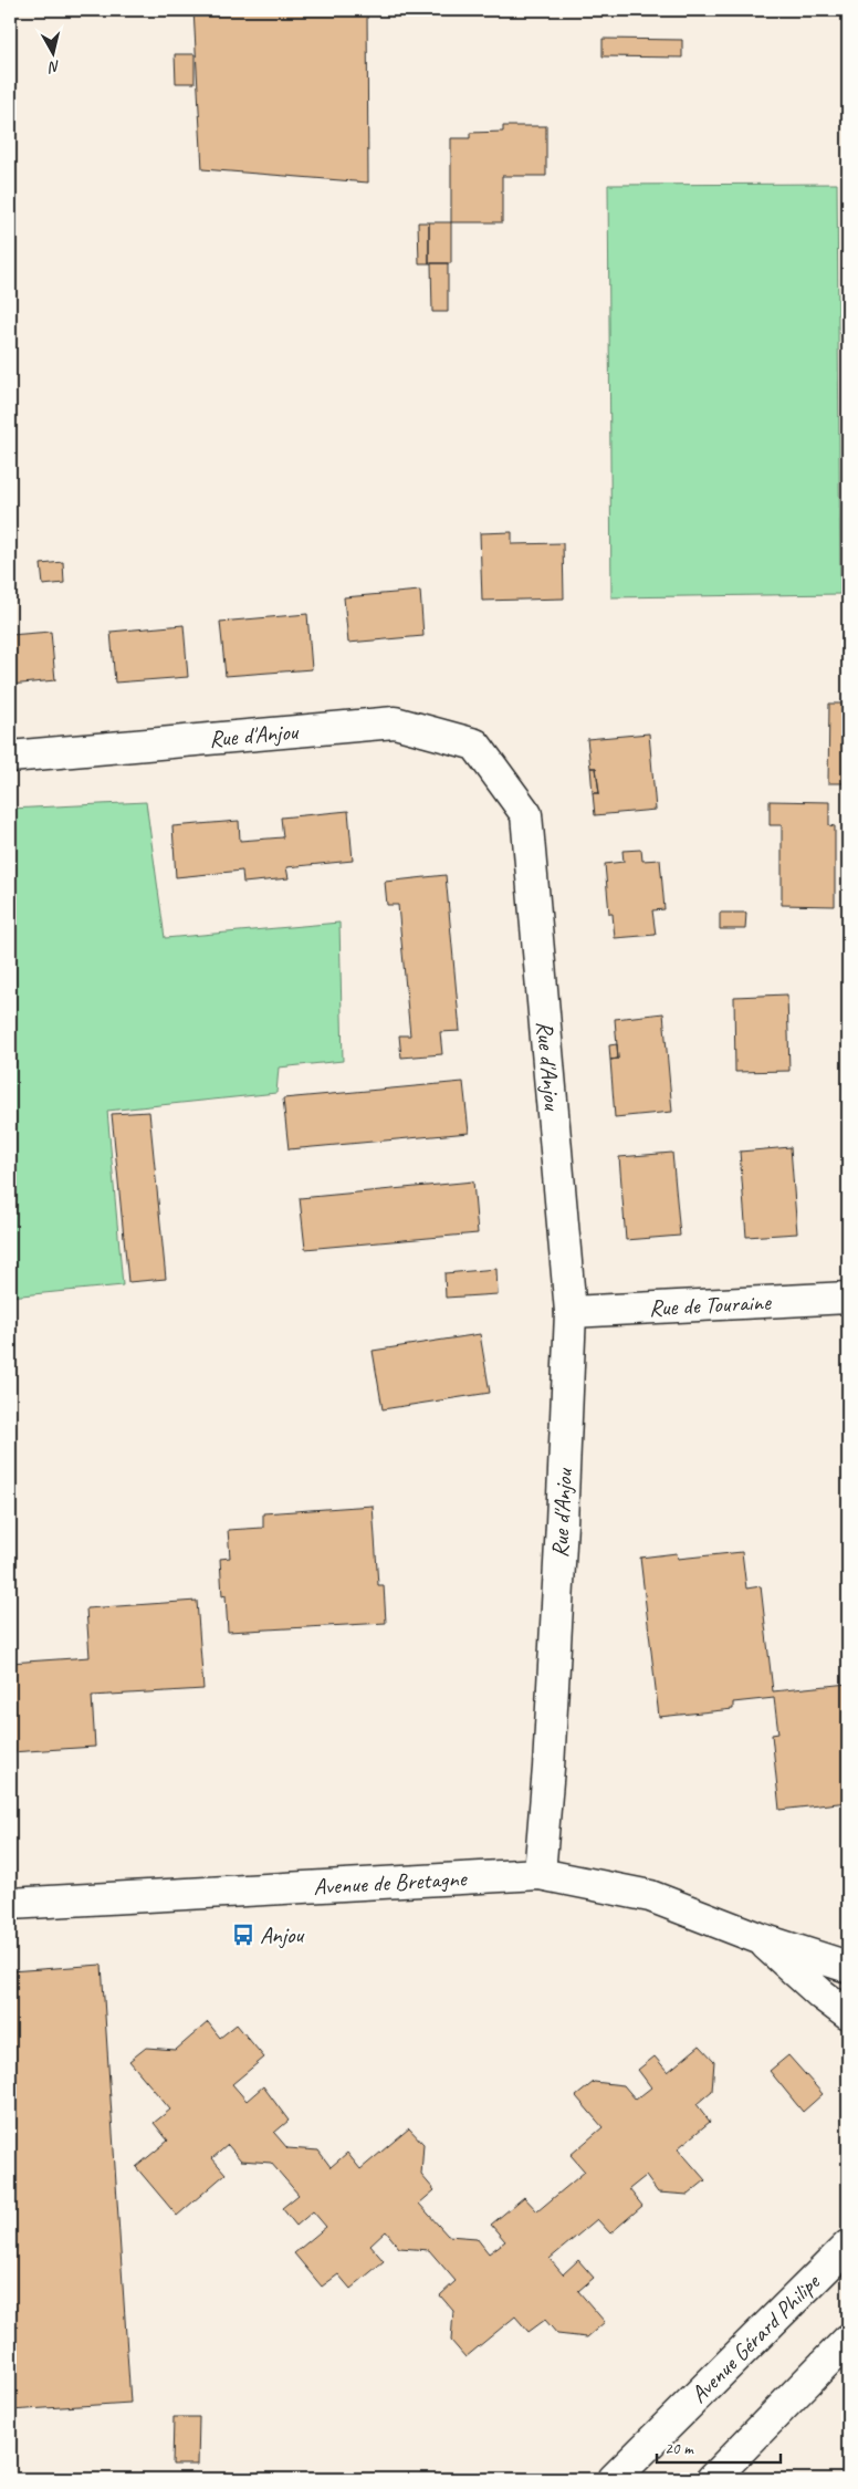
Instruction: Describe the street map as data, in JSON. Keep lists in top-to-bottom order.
{
  "streets": {
    "street": [
      "Rue d'Anjou",
      "Rue de Touraine",
      "Avenue de Bretagne",
      "Avenue Gérard Philipe"
    ]
  },
  "crossings": [
    ["Rue d'Anjou", "Rue de Touraine"],
    ["Rue d'Anjou", "Avenue de Bretagne"]
  ],
  "places": {
    "bus stop": ["Anjou"]
  },
  "scale_bar": "20 m",
  "north": "bottom"
}
